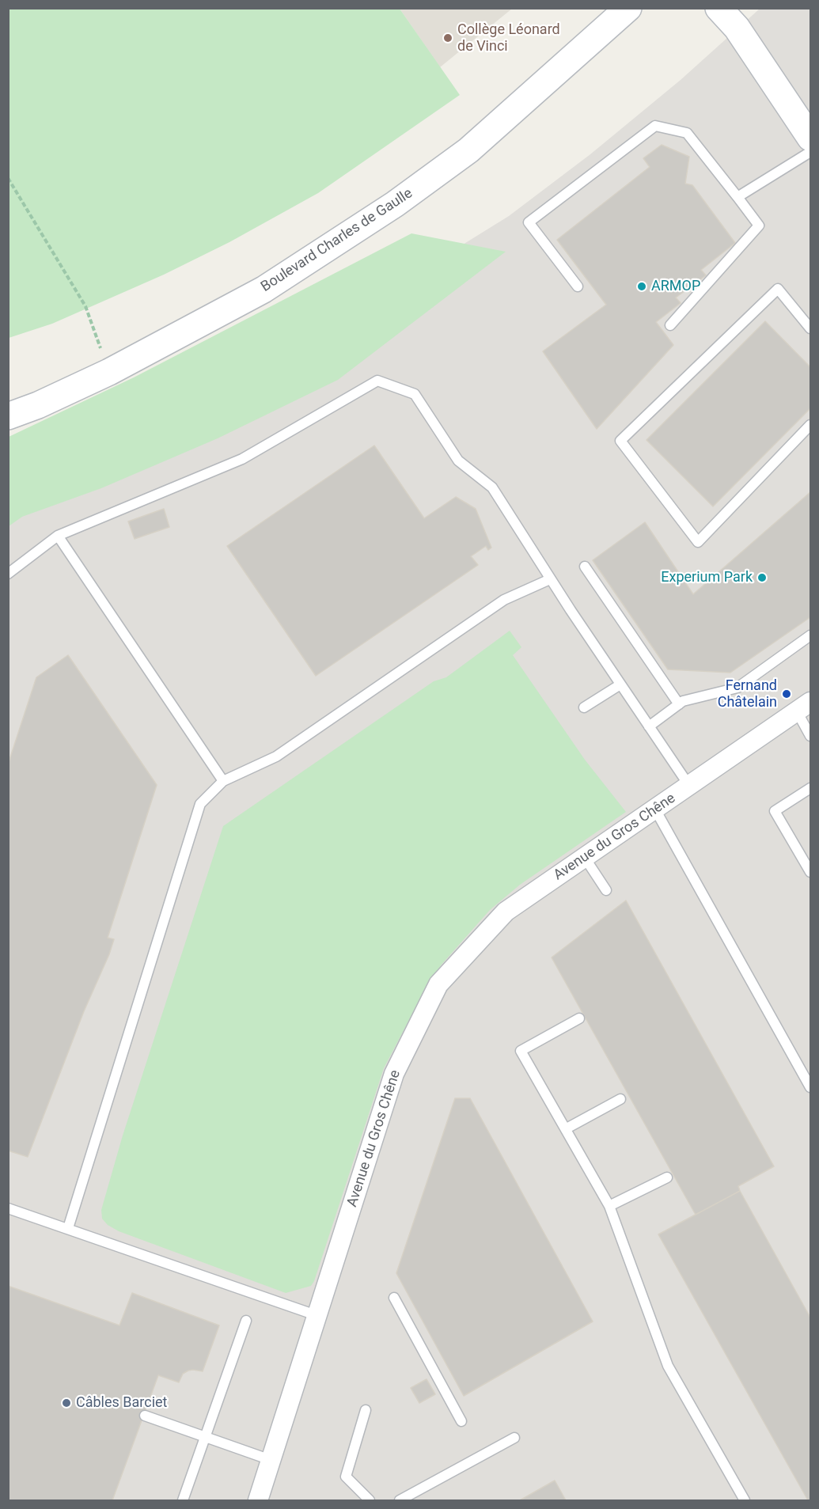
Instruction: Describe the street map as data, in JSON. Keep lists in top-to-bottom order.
{
  "streets": {
    "street": ["Boulevard Charles de Gaulle", "Avenue du Gros Chêne"]
  },
  "places": [
    "Collège Léonard de Vinci",
    "ARMOP",
    "Experium Park",
    "Fernand Châtelain",
    "Câbles Barciet"
  ]
}
